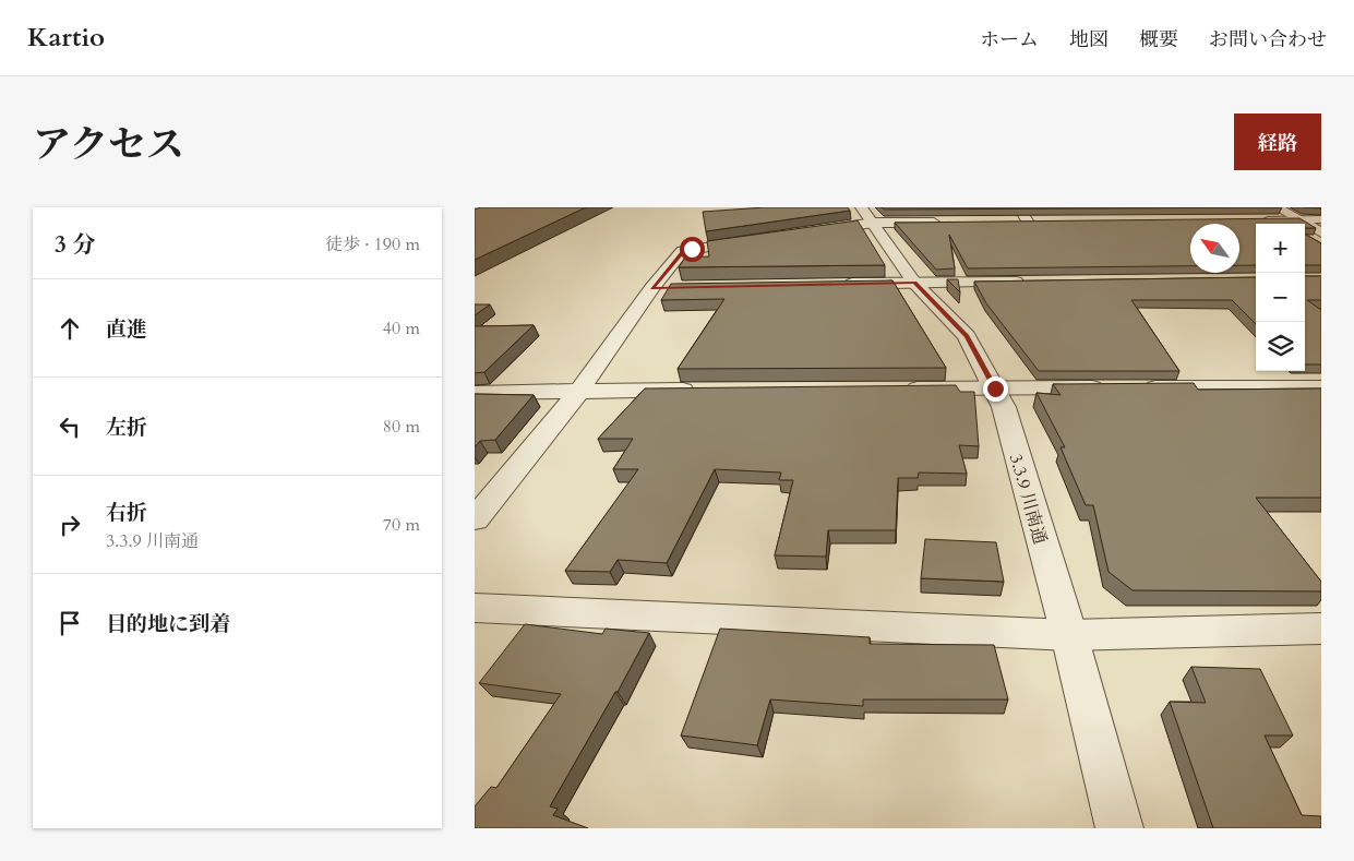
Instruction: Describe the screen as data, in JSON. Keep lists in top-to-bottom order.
{
  "streets": {
    "street": ["3.3.9 川南通"]
  },
  "north": "top left",
  "page": {
    "header": "Kartio",
    "nav": [
      "ホーム",
      "地図",
      "概要",
      "お問い合わせ"
    ],
    "title": "アクセス",
    "buttons": "経路",
    "heading": ["3 分", "徒歩 · 190 m"],
    "map_buttons": ["+", "−"],
    "list": [
      ["直進", "40 m"],
      ["左折", "80 m"],
      ["右折", "3.3.9 川南通", "70 m"],
      "目的地に到着"
    ]
  }
}
